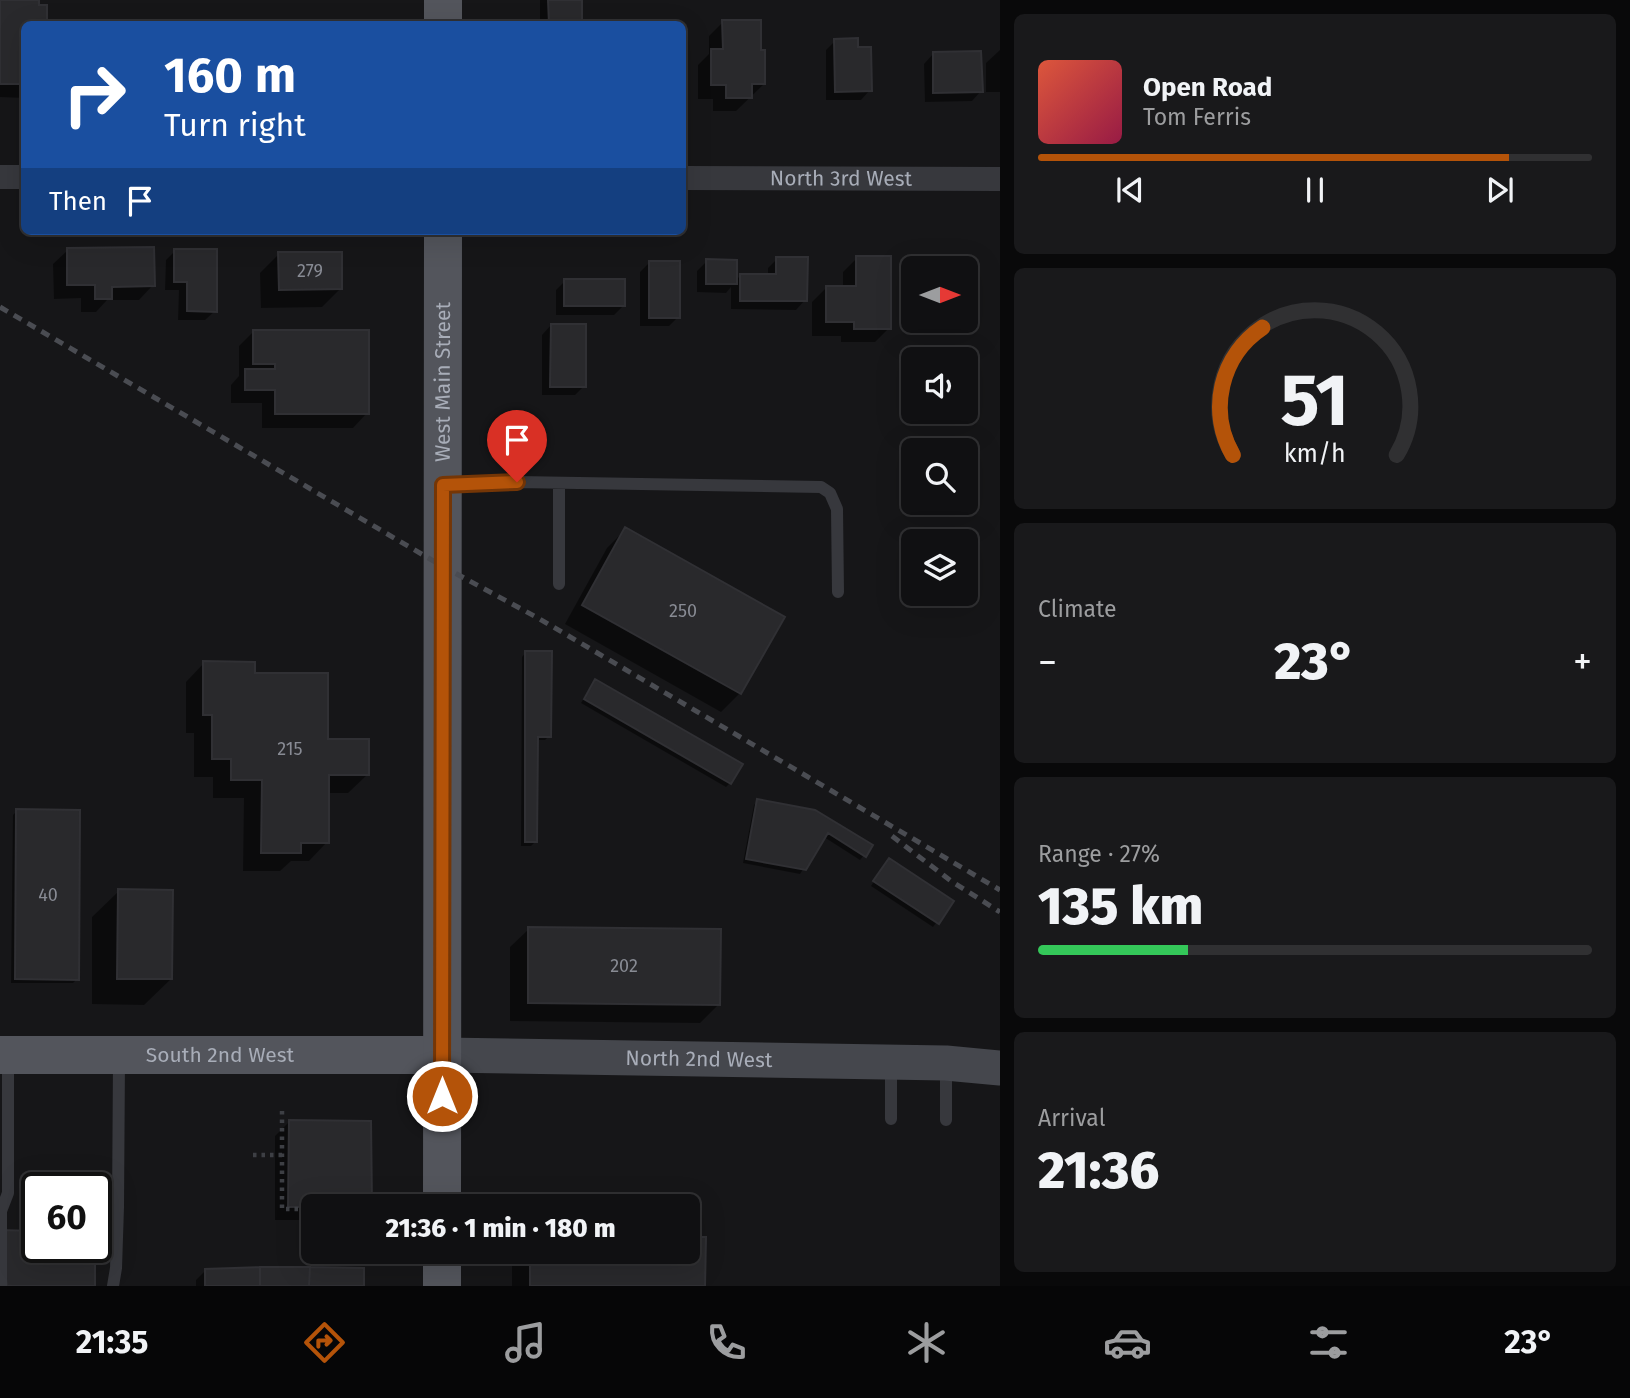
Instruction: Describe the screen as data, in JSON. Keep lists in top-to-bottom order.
{
  "streets": {
    "main road": ["West Main Street", "South 2nd West", "North 2nd West"],
    "street": ["North 3rd West"]
  },
  "crossings": [
    ["West Main Street", "South 2nd West"],
    ["West Main Street", "North 2nd West"],
    ["South 2nd West", "North 2nd West"]
  ],
  "house_numbers": [
    "279",
    "250",
    "215",
    "40",
    "202"
  ],
  "north": "right",
  "page": {
    "turn": ["160 m", "Turn right"],
    "song": ["Open Road", "Tom Ferris"],
    "then": "Then",
    "tile": [
      "Climate",
      ["Range · 27%", "135 km"],
      ["Arrival", "21:36"]
    ],
    "heat": ["−", "23°", "+"],
    "limit": "60",
    "trip": "21:36 · 1 min · 180 m",
    "tabs": ["21:35", "23°"],
    "gauge": ["51", "km/h"]
  }
}
